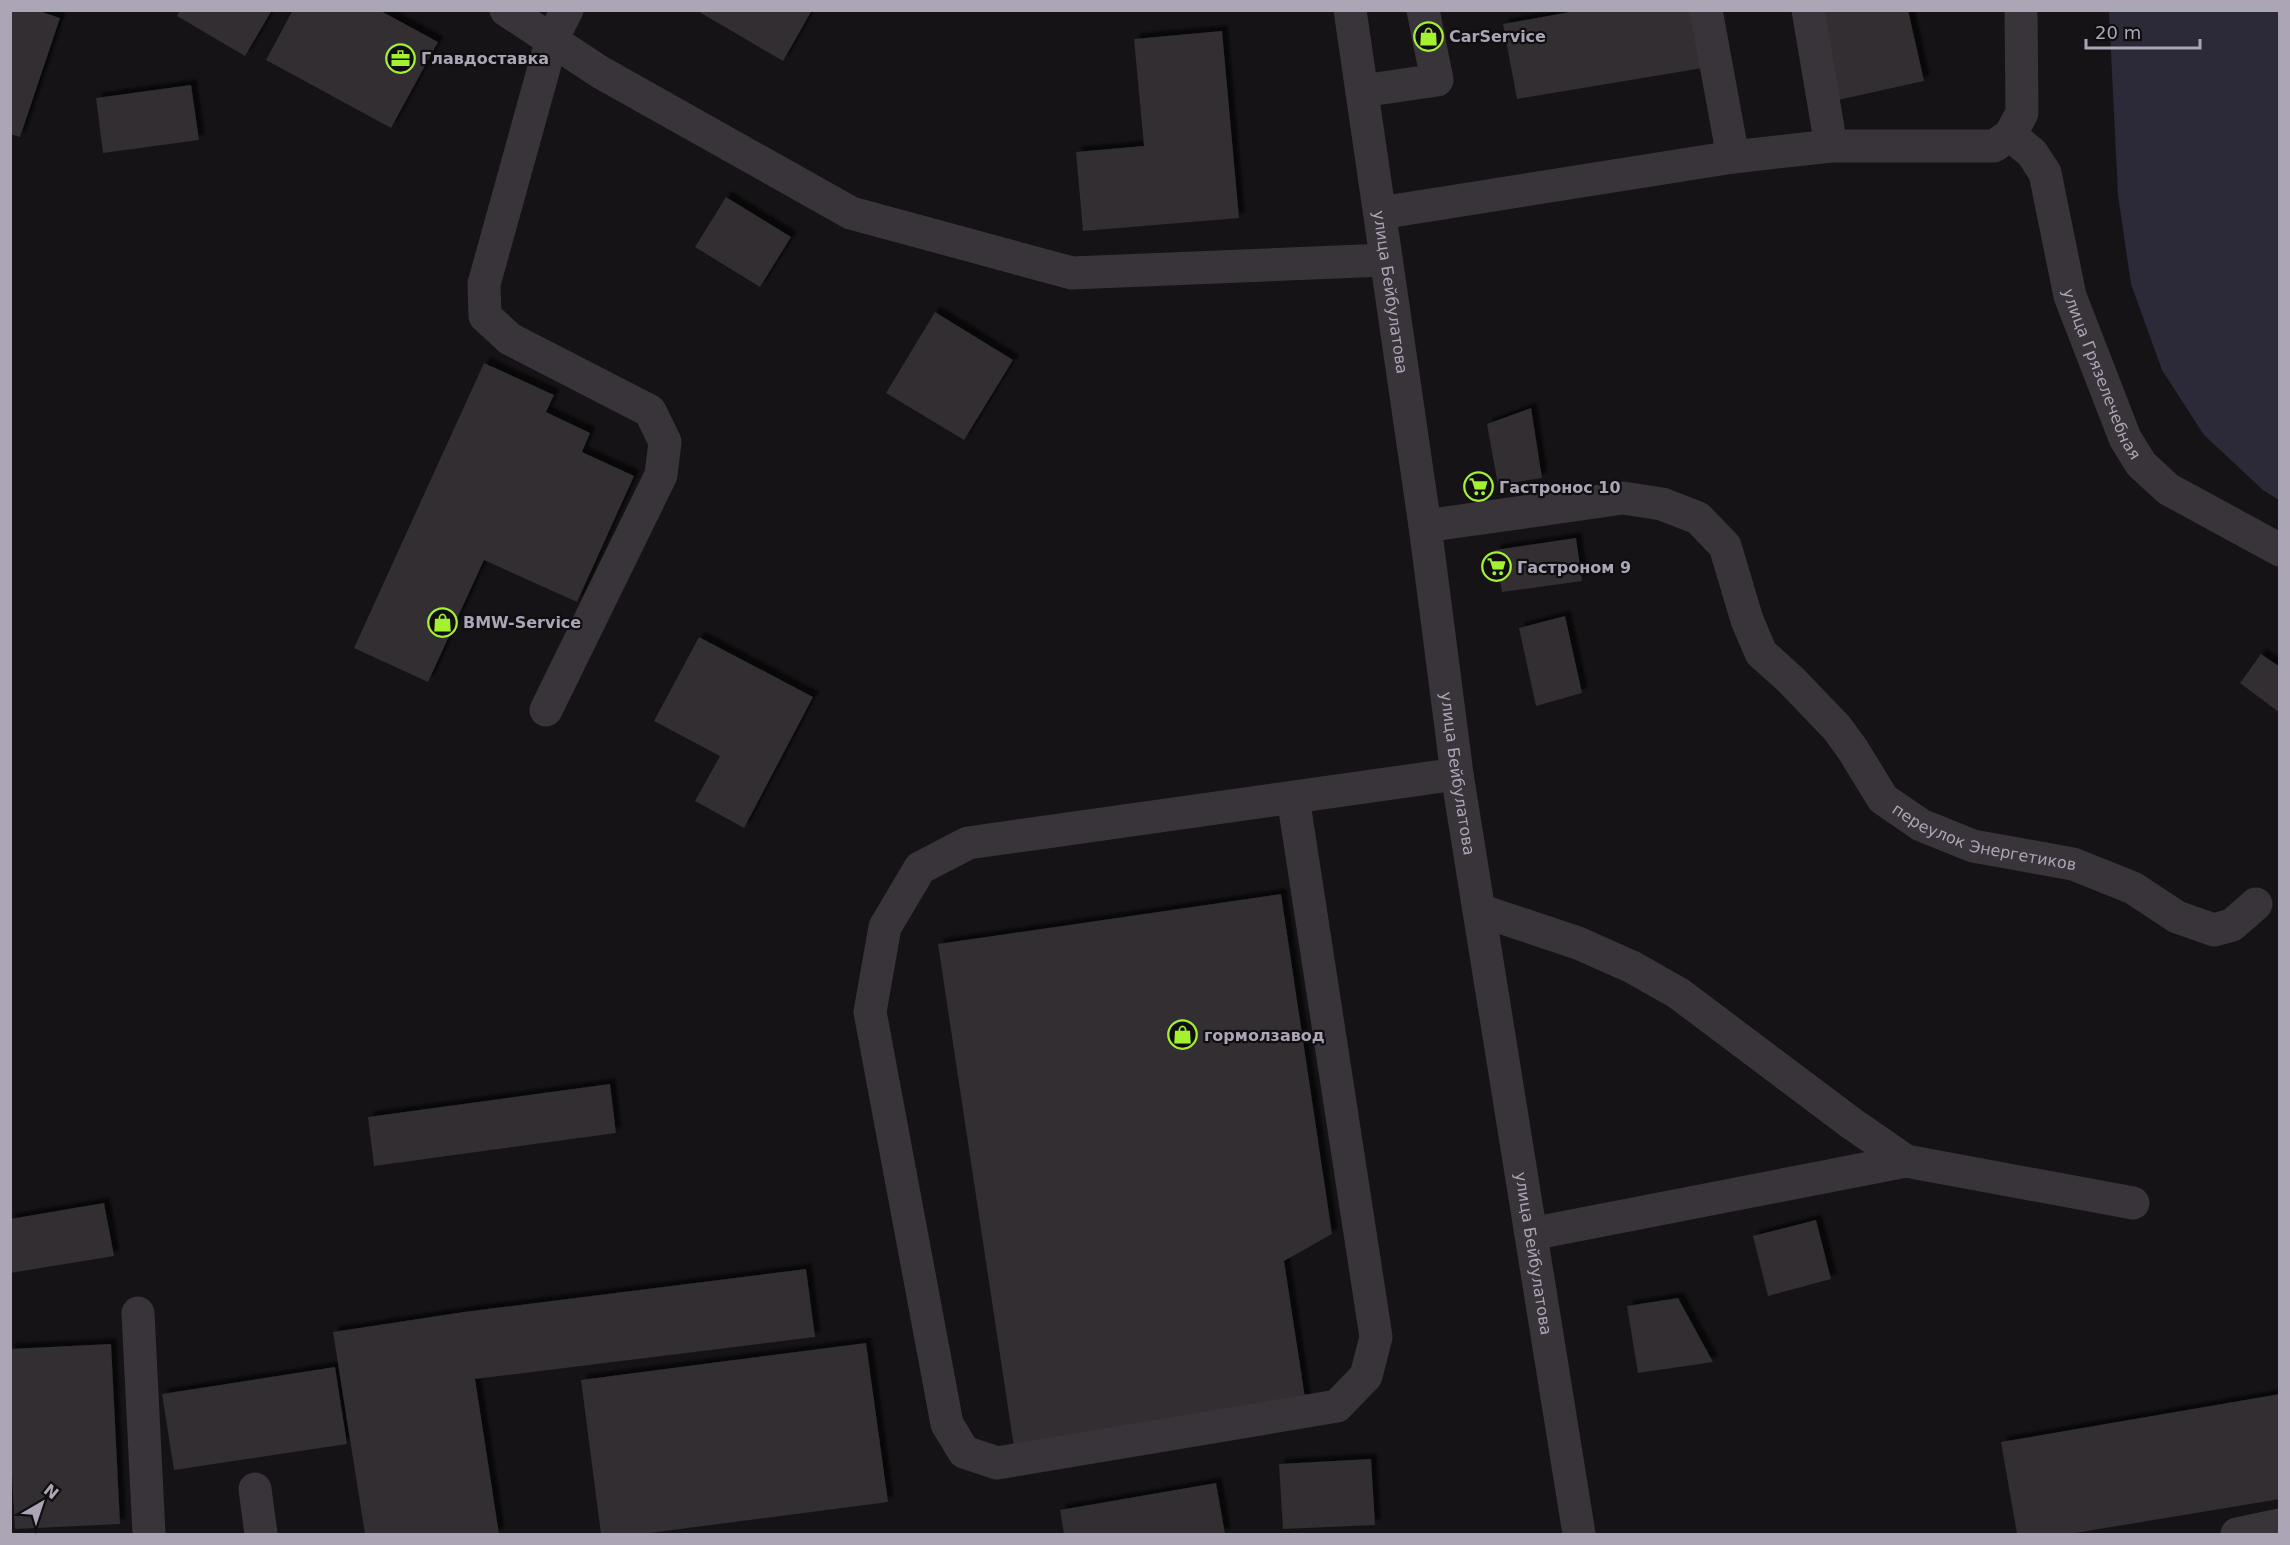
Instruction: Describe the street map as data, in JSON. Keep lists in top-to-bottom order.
{
  "streets": {
    "street": ["улица Бейбулатова", "улица Грязелечебная", "переулок Энергетиков"]
  },
  "crossings": [
    ["улица Бейбулатова", "переулок Энергетиков"]
  ],
  "places": {
    "shop": ["CarService", "BMW-Service", "гормолзавод"],
    "office": ["Главдоставка"],
    "supermarket": ["Гастронос 10", "Гастроном 9"]
  },
  "scale_bar": "20 m",
  "north": "top right"
}
